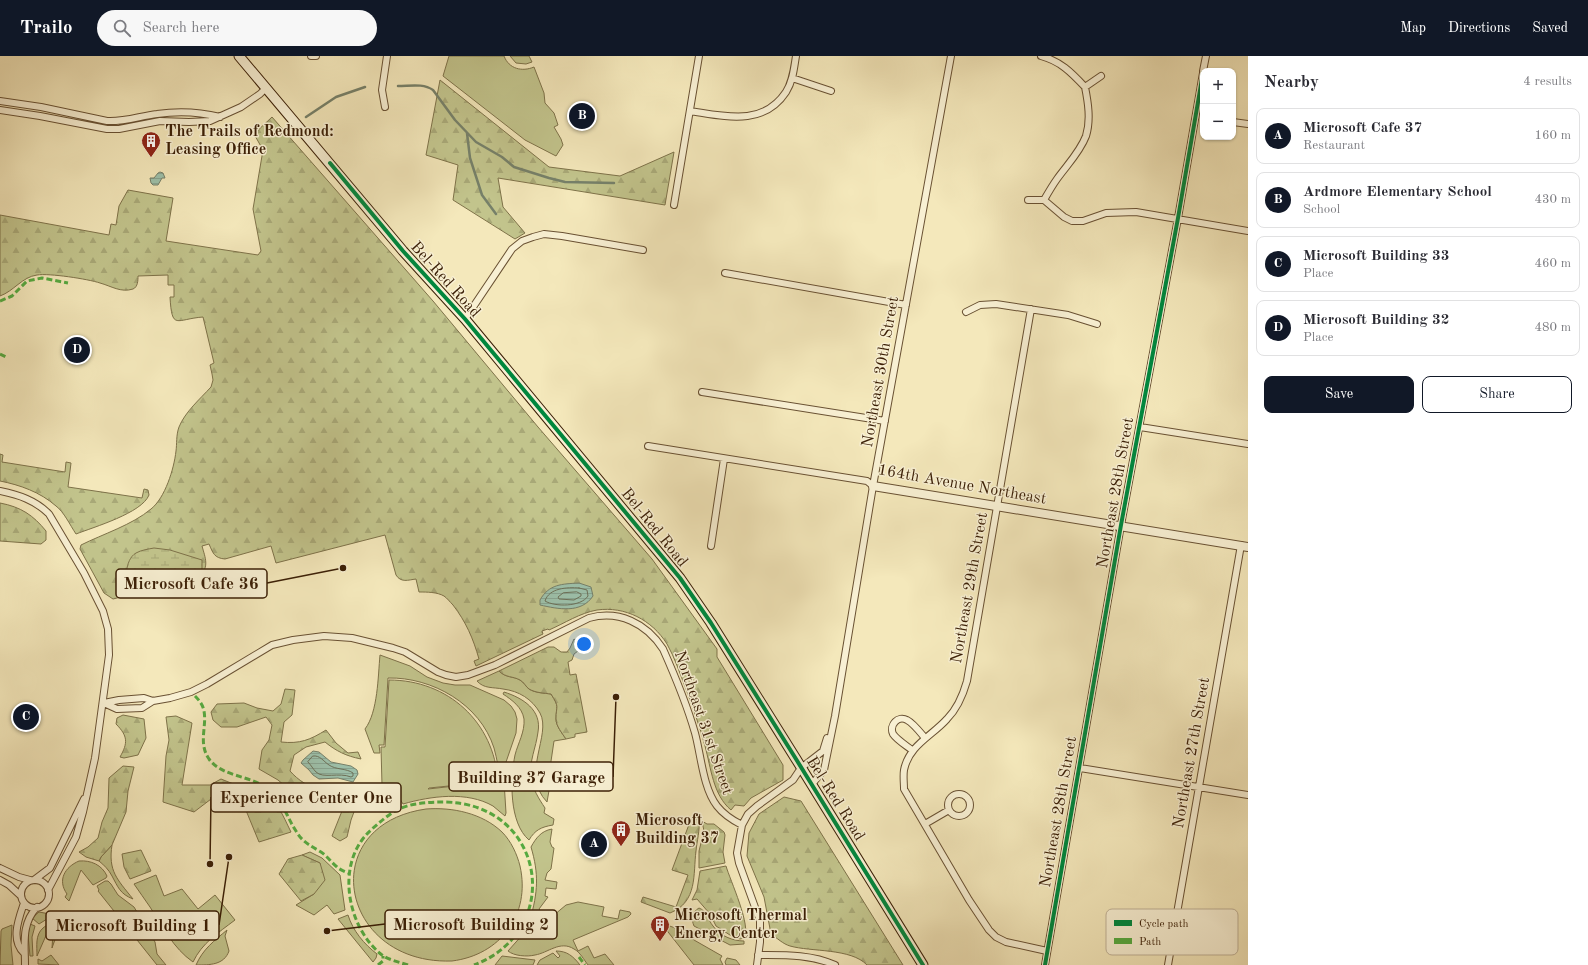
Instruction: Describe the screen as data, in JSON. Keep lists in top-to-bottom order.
{
  "streets": {
    "main road": ["Bel-Red Road"],
    "street": [
      "Northeast 30th Street",
      "164th Avenue Northeast",
      "Northeast 28th Street",
      "Northeast 29th Street",
      "Northeast 31st Street",
      "Northeast 27th Street"
    ]
  },
  "crossings": [
    ["Bel-Red Road", "Northeast 30th Street"],
    ["Northeast 30th Street", "164th Avenue Northeast"],
    ["Northeast 30th Street", "Northeast 31st Street"],
    ["164th Avenue Northeast", "Northeast 28th Street"],
    ["164th Avenue Northeast", "Northeast 29th Street"],
    ["164th Avenue Northeast", "Northeast 27th Street"]
  ],
  "places": {
    "building": ["The Trails of Redmond: Leasing Office", "Microsoft Building 37", "Microsoft Thermal Energy Center"],
    "other": [
      "Microsoft Cafe 36",
      "Building 37 Garage",
      "Microsoft Building 1",
      "Experience Center One",
      "Microsoft Building 2"
    ]
  },
  "legend": ["Cycle path", "Path"],
  "page": {
    "header": "Trailo",
    "search": "Search here",
    "nav": ["Map", "Directions", "Saved"],
    "heading": ["Nearby", "4 results"],
    "map_buttons": ["+", "−"],
    "pins": [
      "B",
      "D",
      "C",
      "A"
    ],
    "list": [
      {
        "mark": "A",
        "name": "Microsoft Cafe 37",
        "note": "Restaurant",
        "value": "160 m"
      },
      {
        "mark": "B",
        "name": "Ardmore Elementary School",
        "note": "School",
        "value": "430 m"
      },
      {
        "mark": "C",
        "name": "Microsoft Building 33",
        "note": "Place",
        "value": "460 m"
      },
      {
        "mark": "D",
        "name": "Microsoft Building 32",
        "note": "Place",
        "value": "480 m"
      }
    ],
    "buttons": ["Save", "Share"]
  }
}
